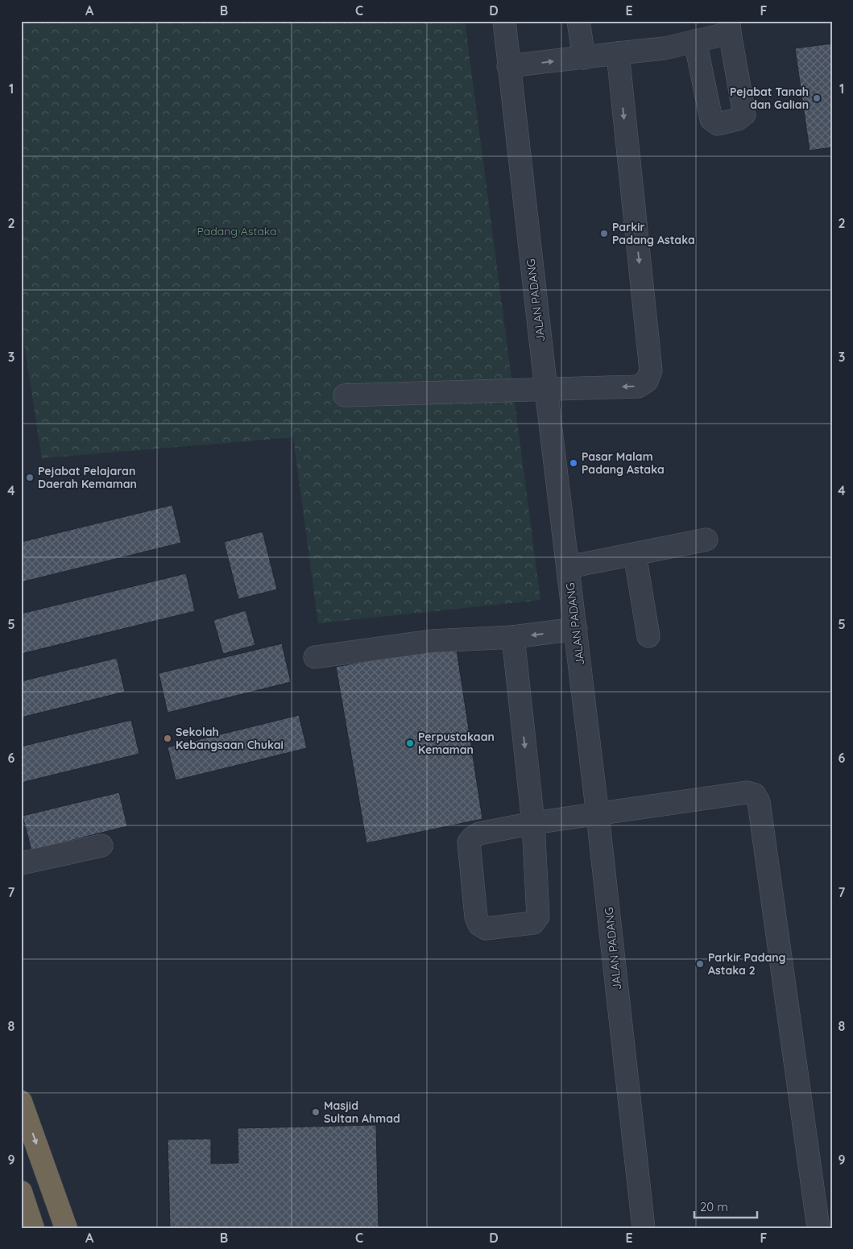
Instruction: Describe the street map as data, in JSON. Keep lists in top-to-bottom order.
{
  "streets": {
    "street": ["JALAN PADANG"]
  },
  "parks": ["Padang Astaka"],
  "places": [
    "Pejabat Tanah dan Galian",
    "Parkir Padang Astaka",
    "Pasar Malam Padang Astaka",
    "Pejabat Pelajaran Daerah Kemaman",
    "Sekolah Kebangsaan Chukai",
    "Perpustakaan Kemaman",
    "Parkir Padang Astaka 2",
    "Masjid Sultan Ahmad"
  ],
  "scale_bar": "20 m",
  "grid": {
    "columns": [
      "A",
      "B",
      "C",
      "D",
      "E",
      "F"
    ],
    "rows": [
      "1",
      "2",
      "3",
      "4",
      "5",
      "6",
      "7",
      "8",
      "9"
    ]
  }
}
